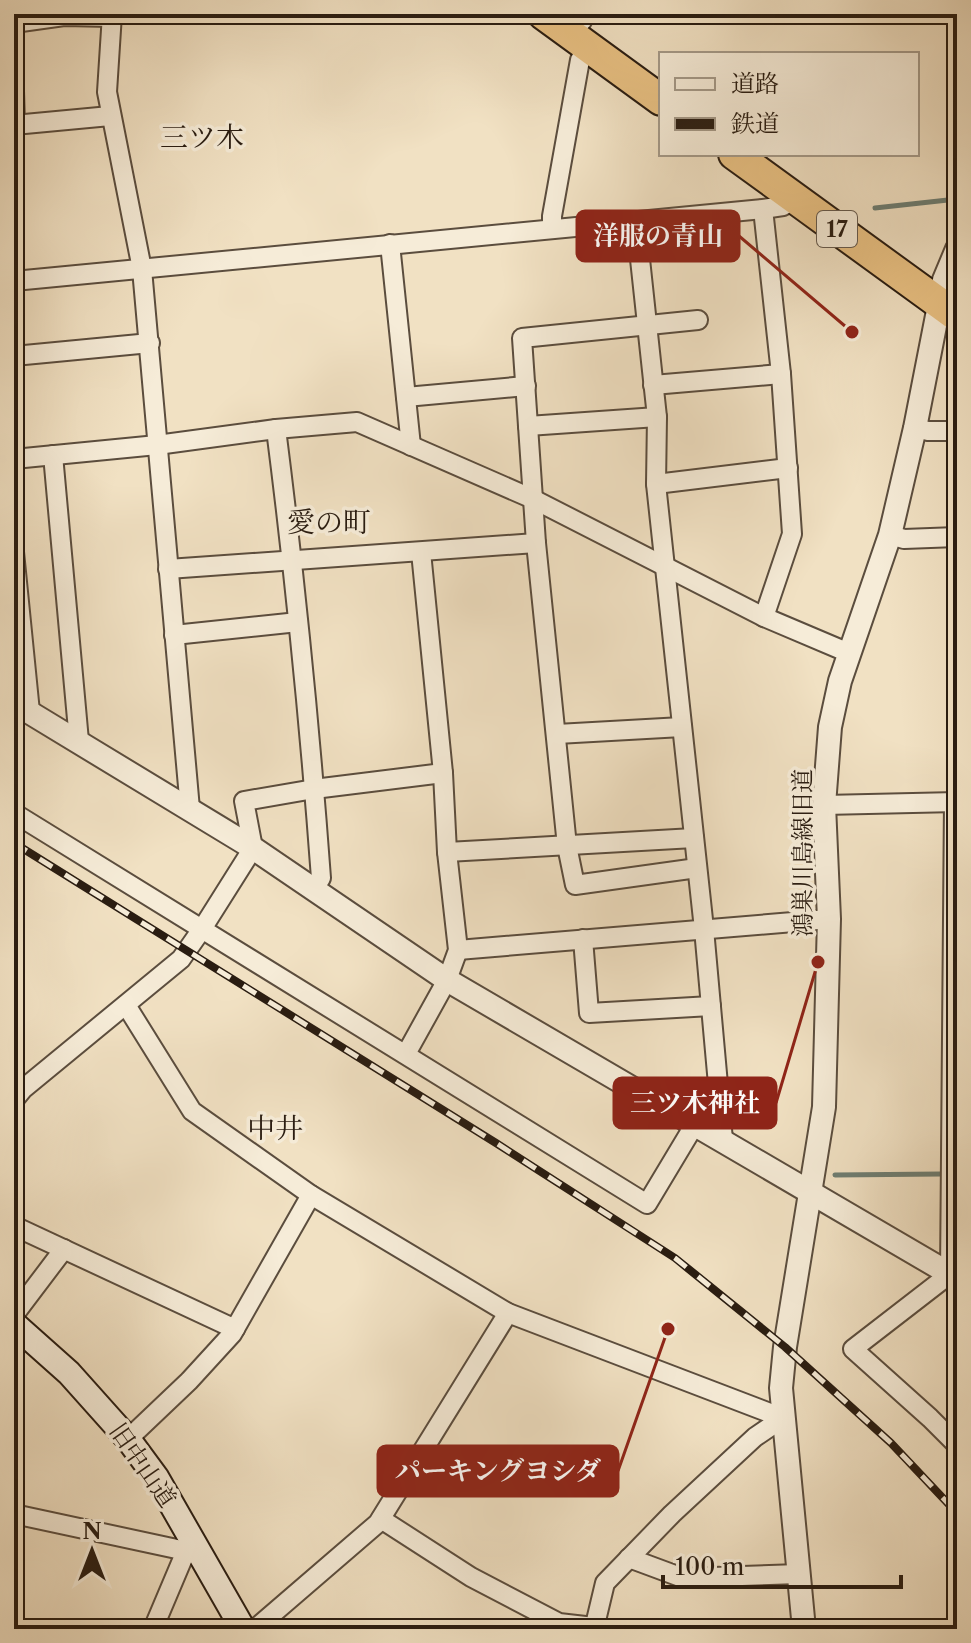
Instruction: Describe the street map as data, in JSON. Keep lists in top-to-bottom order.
{
  "streets": {
    "highway": ["17"],
    "main road": ["旧中山道"],
    "street": ["鴻巣川島線旧道"]
  },
  "crossings": [
    ["17", "鴻巣川島線旧道"]
  ],
  "districts": ["三ツ木", "愛の町", "中井"],
  "places": ["洋服の青山", "三ツ木神社", "パーキングヨシダ"],
  "legend": ["道路", "鉄道"],
  "scale_bar": "100 m",
  "north": "top"
}
